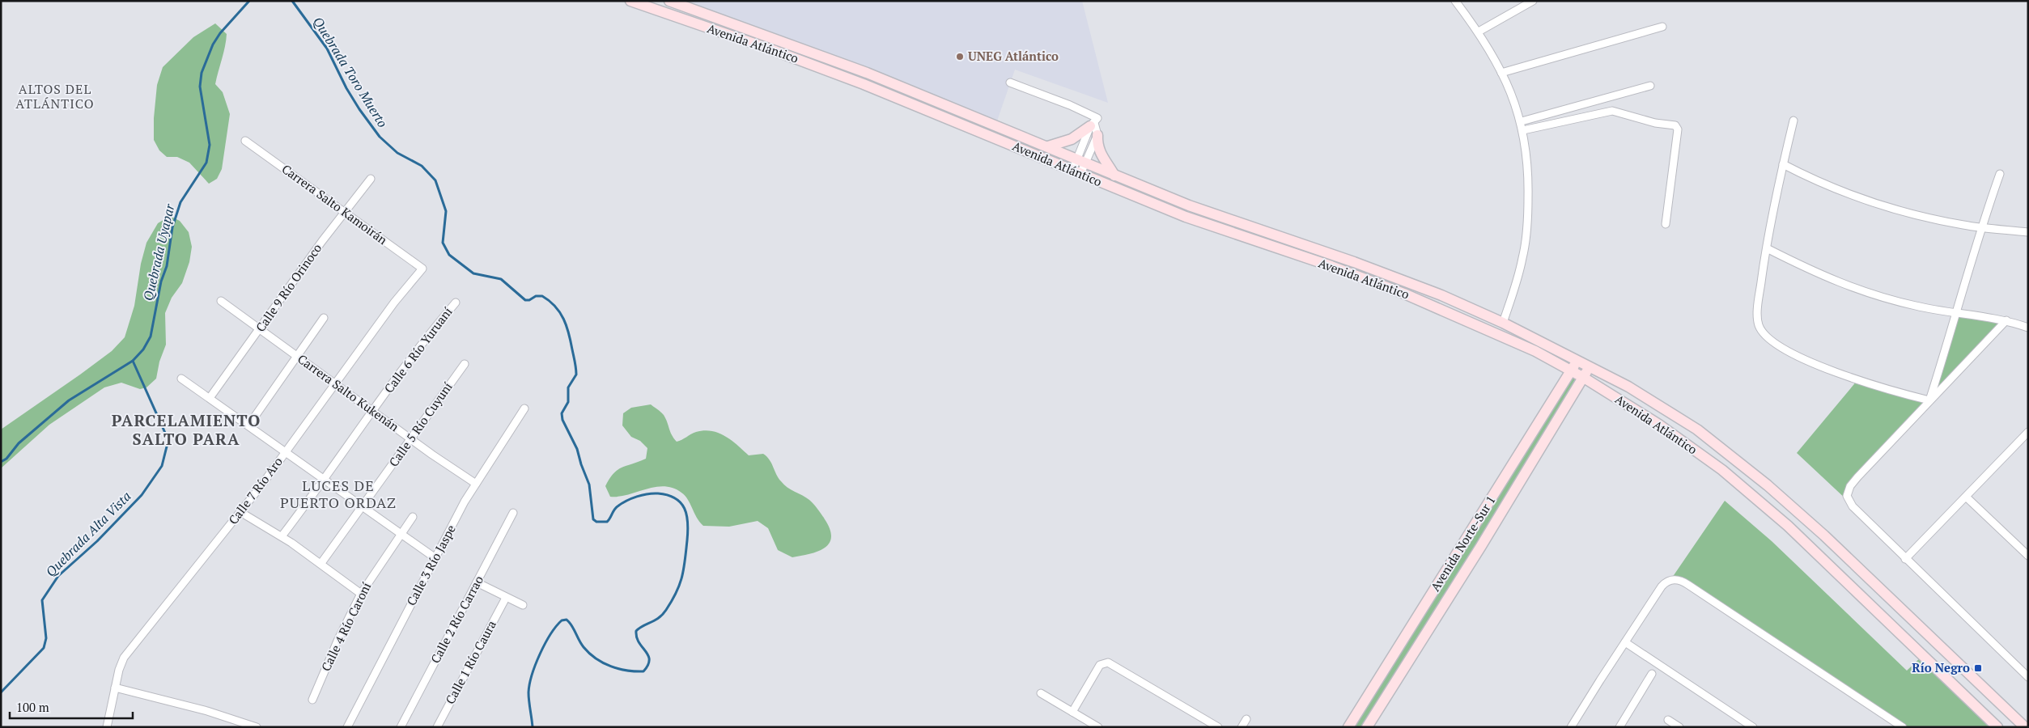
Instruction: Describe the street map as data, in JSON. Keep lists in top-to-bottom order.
{
  "streets": {
    "main road": ["Avenida Atlántico", "Avenida Norte-Sur 1"],
    "street": [
      "Carrera Salto Kamoirán",
      "Calle 9 Río Orinoco",
      "Calle 6 Río Yuruaní",
      "Carrera Salto Kukenán",
      "Calle 5 Río Cuyuní",
      "Calle 7 Río Aro",
      "Calle 3 Río Jaspe",
      "Calle 2 Río Carrao",
      "Calle 4 Río Caroní",
      "Calle 1 Río Caura"
    ]
  },
  "crossings": [
    ["Avenida Atlántico", "Avenida Norte-Sur 1"],
    ["Carrera Salto Kamoirán", "Calle 9 Río Orinoco"],
    ["Carrera Salto Kamoirán", "Calle 7 Río Aro"],
    ["Calle 9 Río Orinoco", "Carrera Salto Kukenán"],
    ["Calle 6 Río Yuruaní", "Carrera Salto Kukenán"],
    ["Carrera Salto Kukenán", "Calle 5 Río Cuyuní"],
    ["Carrera Salto Kukenán", "Calle 7 Río Aro"],
    ["Carrera Salto Kukenán", "Calle 3 Río Jaspe"]
  ],
  "districts": ["ALTOS DEL ATLÁNTICO", "PARCELAMIENTO SALTO PARA", "LUCES DE PUERTO ORDAZ"],
  "water": ["Quebrada Toro Muerto", "Quebrada Uyapar", "Quebrada Alta Vista"],
  "places": {
    "other": ["UNEG Atlántico"],
    "transit": ["Río Negro"]
  },
  "scale_bar": "100 m"
}
